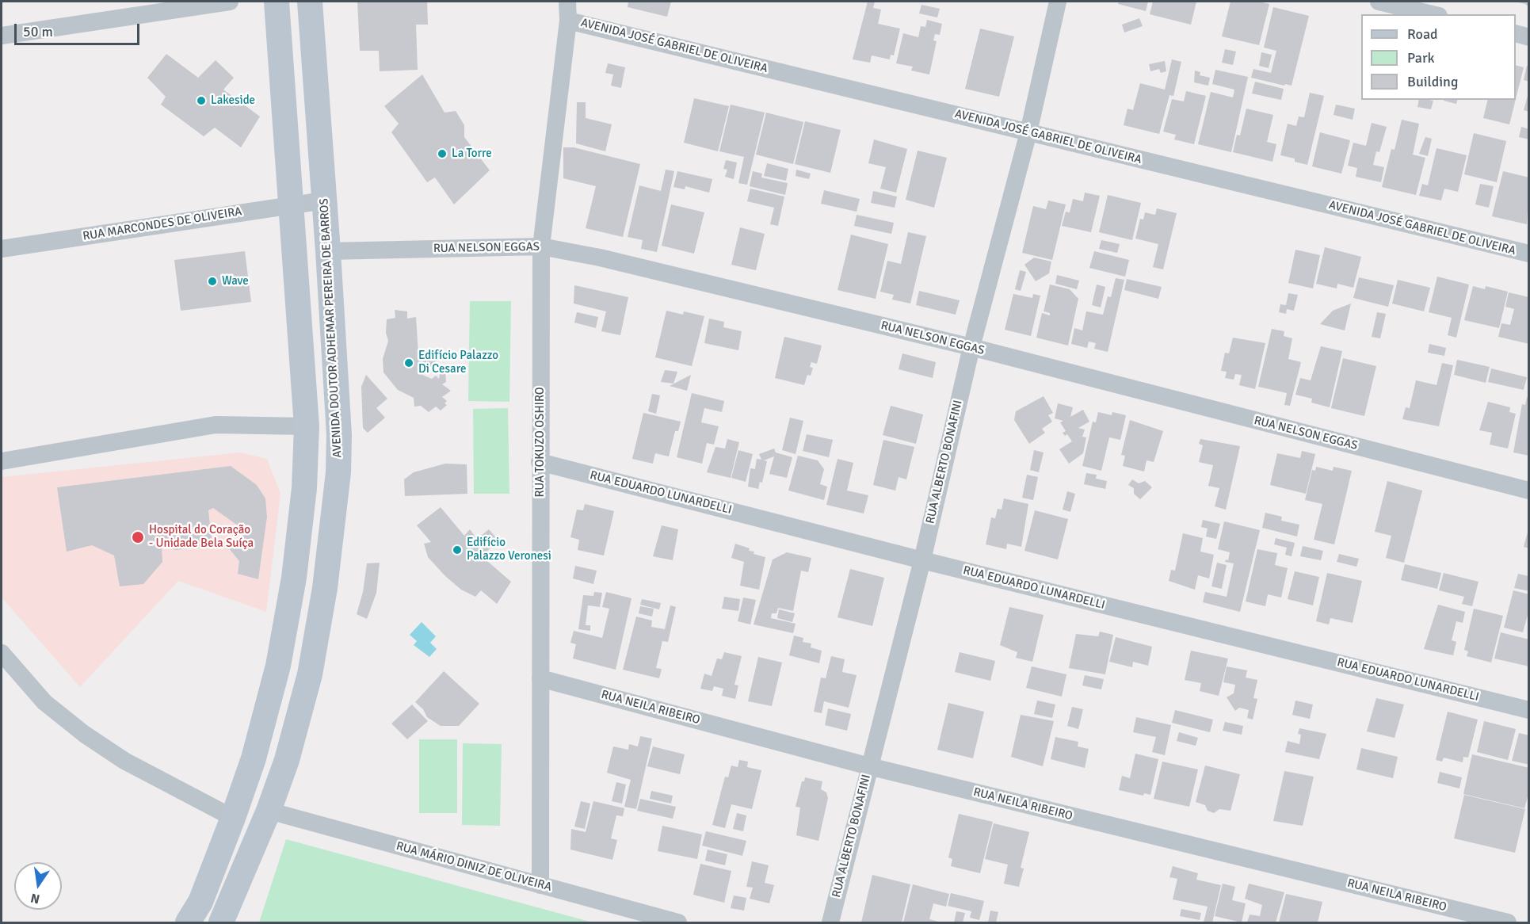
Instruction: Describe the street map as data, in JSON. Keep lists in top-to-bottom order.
{
  "streets": {
    "street": [
      "AVENIDA JOSÉ GABRIEL DE OLIVEIRA",
      "RUA MARCONDES DE OLIVEIRA",
      "RUA NELSON EGGAS",
      "AVENIDA DOUTOR ADHEMAR PEREIRA DE BARROS",
      "RUA TOKUZO OSHIRO",
      "RUA ALBERTO BONAFINI",
      "RUA EDUARDO LUNARDELLI",
      "RUA NEILA RIBEIRO",
      "RUA MÁRIO DINIZ DE OLIVEIRA"
    ]
  },
  "crossings": [
    ["AVENIDA JOSÉ GABRIEL DE OLIVEIRA", "RUA TOKUZO OSHIRO"],
    ["AVENIDA JOSÉ GABRIEL DE OLIVEIRA", "RUA ALBERTO BONAFINI"],
    ["RUA MARCONDES DE OLIVEIRA", "AVENIDA DOUTOR ADHEMAR PEREIRA DE BARROS"],
    ["RUA NELSON EGGAS", "AVENIDA DOUTOR ADHEMAR PEREIRA DE BARROS"],
    ["RUA NELSON EGGAS", "RUA TOKUZO OSHIRO"],
    ["RUA NELSON EGGAS", "RUA ALBERTO BONAFINI"],
    ["AVENIDA DOUTOR ADHEMAR PEREIRA DE BARROS", "RUA MÁRIO DINIZ DE OLIVEIRA"],
    ["RUA TOKUZO OSHIRO", "RUA EDUARDO LUNARDELLI"],
    ["RUA TOKUZO OSHIRO", "RUA NEILA RIBEIRO"],
    ["RUA TOKUZO OSHIRO", "RUA MÁRIO DINIZ DE OLIVEIRA"],
    ["RUA ALBERTO BONAFINI", "RUA EDUARDO LUNARDELLI"],
    ["RUA ALBERTO BONAFINI", "RUA NEILA RIBEIRO"]
  ],
  "places": [
    "Lakeside",
    "La Torre",
    "Wave",
    "Edifício Palazzo Di Cesare",
    "Hospital do Coração - Unidade Bela Suíça",
    "Edifício Palazzo Veronesi"
  ],
  "legend": ["Road", "Park", "Building"],
  "scale_bar": "50 m",
  "north": "bottom"
}
